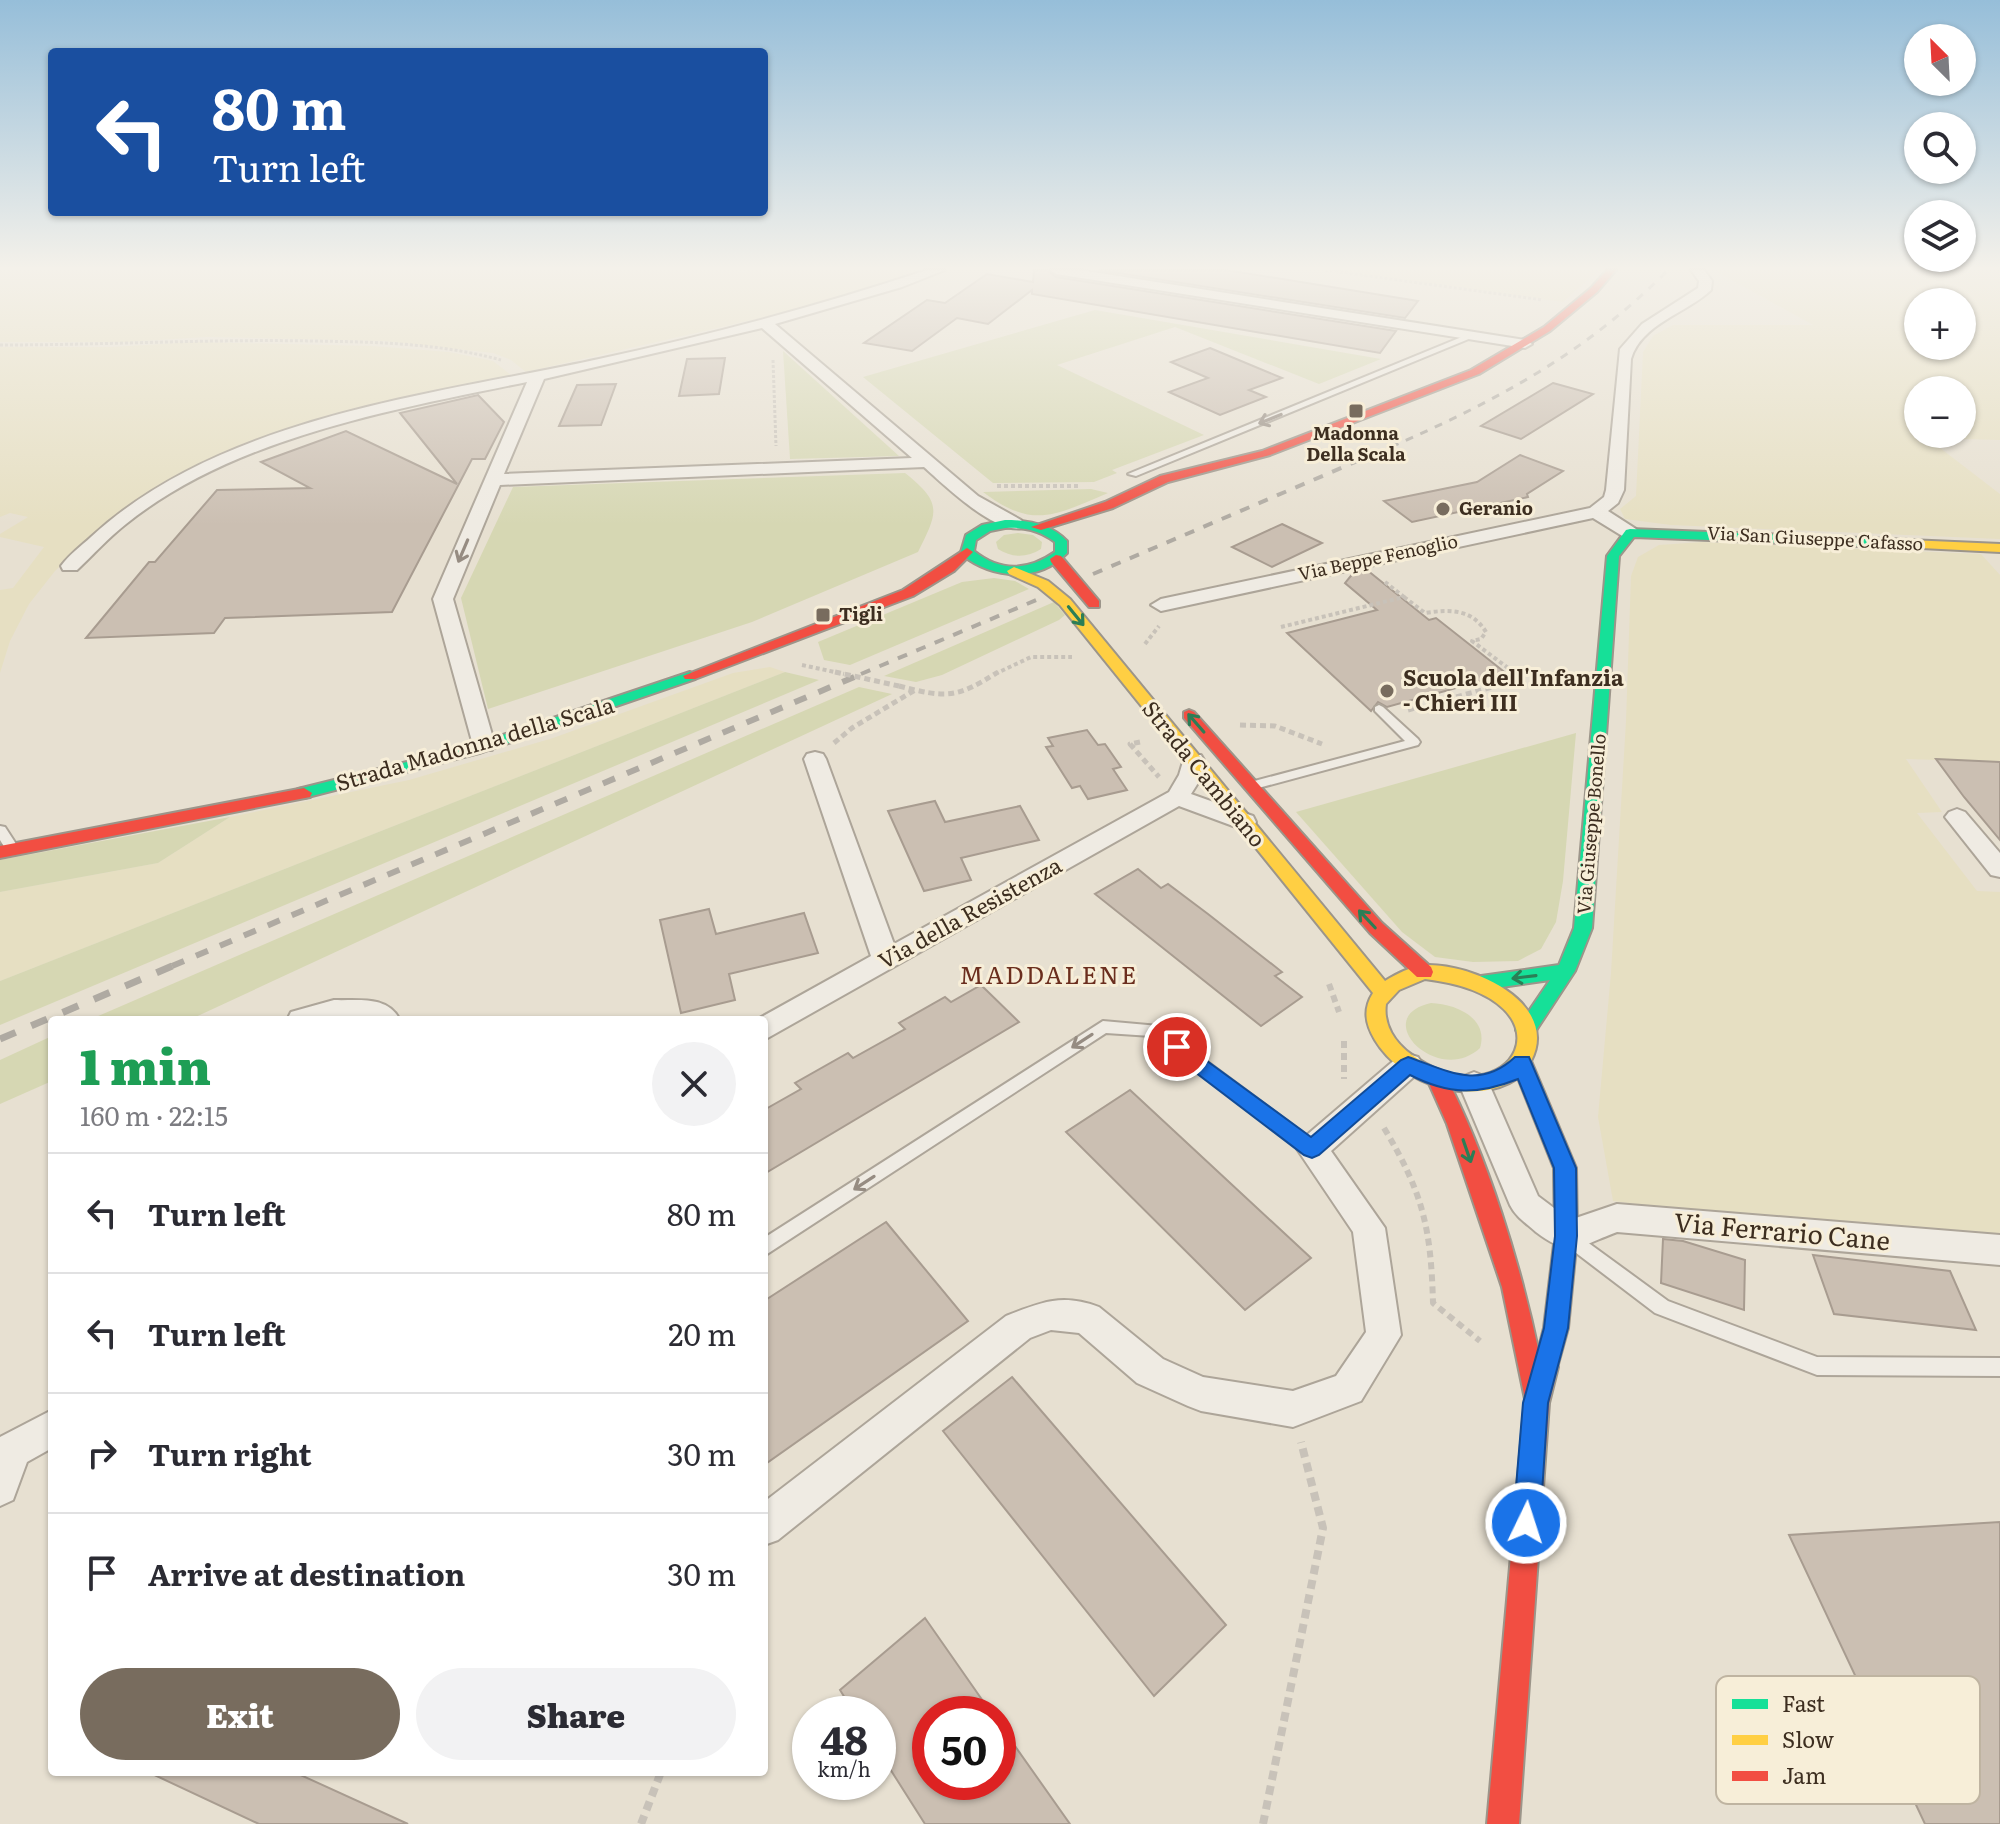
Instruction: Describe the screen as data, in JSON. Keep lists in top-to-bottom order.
{
  "streets": {
    "main road": [
      "Via San Giuseppe Cafasso",
      "Strada Madonna della Scala",
      "Strada Cambiano",
      "Via Giuseppe Bonello"
    ],
    "street": ["Via Beppe Fenoglio", "Via della Resistenza", "Via Ferrario Cane"]
  },
  "crossings": [
    ["Via San Giuseppe Cafasso", "Via Giuseppe Bonello"],
    ["Strada Cambiano", "Via Giuseppe Bonello"]
  ],
  "districts": ["MADDALENE"],
  "places": {
    "transit": ["Madonna Della Scala", "Tigli"],
    "other": ["Geranio", "Scuola dell'Infanzia - Chieri III"]
  },
  "legend": ["Fast", "Slow", "Jam"],
  "north": "top left",
  "page": {
    "map_buttons": ["+", "−"],
    "turn": ["80 m", "Turn left"],
    "heading": ["1 min", "160 m · 22:15"],
    "list": [
      {
        "name": "Turn left",
        "value": "80 m"
      },
      {
        "name": "Turn left",
        "value": "20 m"
      },
      {
        "name": "Turn right",
        "value": "30 m"
      },
      {
        "name": "Arrive at destination",
        "value": "30 m"
      }
    ],
    "buttons": ["Exit", "Share"],
    "speed": "48 km/h",
    "limit": "50"
  }
}
